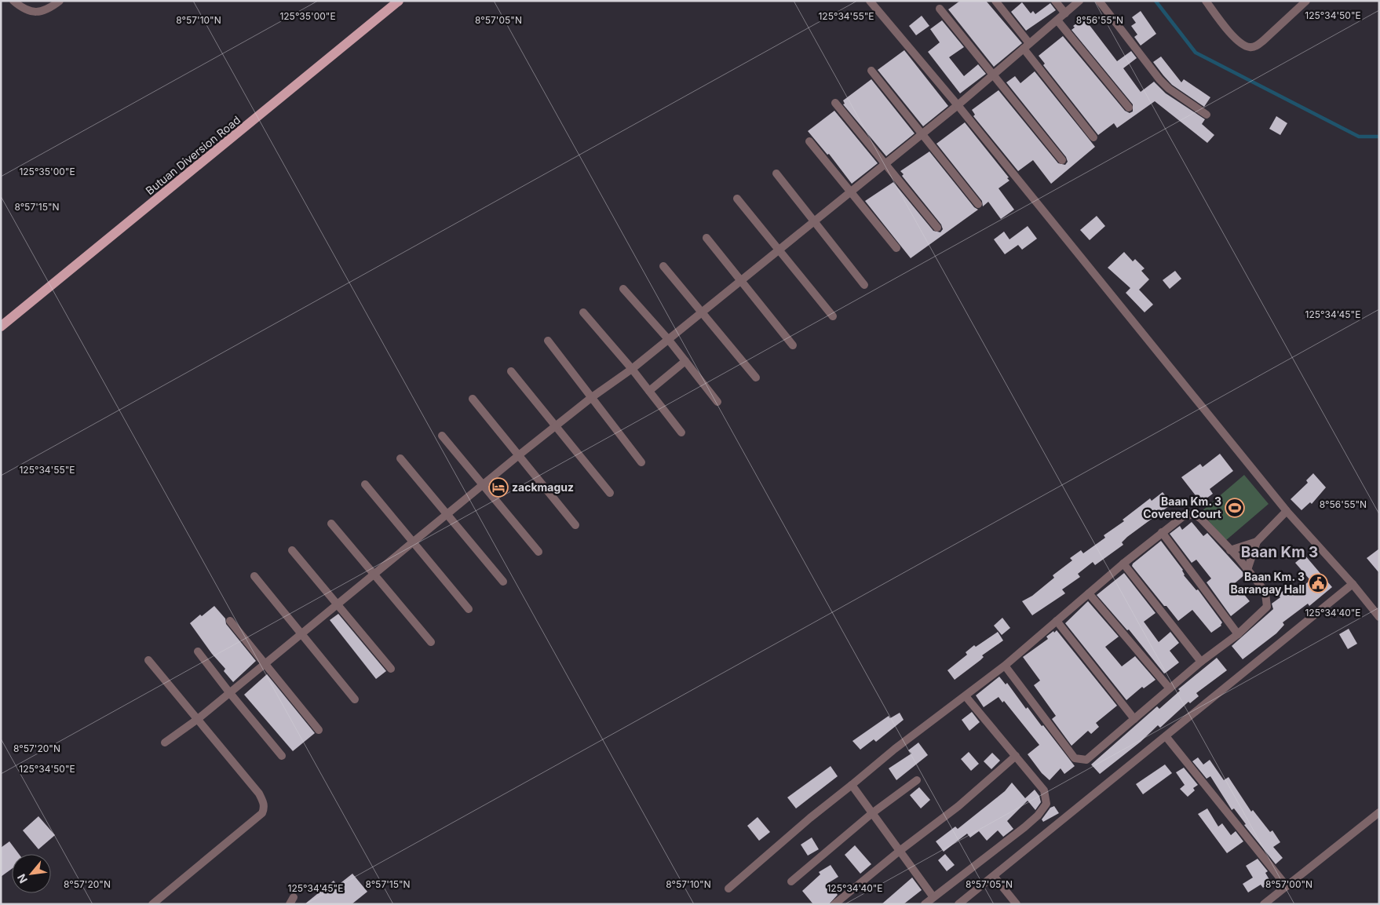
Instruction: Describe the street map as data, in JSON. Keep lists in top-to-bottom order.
{
  "streets": {
    "main road": ["Butuan Diversion Road"]
  },
  "districts": ["Baan Km 3"],
  "places": {
    "hotel": ["zackmaguz"],
    "sports": ["Baan Km. 3 Covered Court"],
    "public building": ["Baan Km. 3 Barangay Hall"]
  },
  "north": "bottom left",
  "coordinates": [
    "125°34'50\"E",
    "125°35'00\"E",
    "125°34'55\"E",
    "8°57'10\"N",
    "8°57'05\"N",
    "8°56'55\"N",
    "8°57'15\"N",
    "125°34'45\"E",
    "125°34'40\"E",
    "8°57'20\"N",
    "8°57'00\"N"
  ]
}
